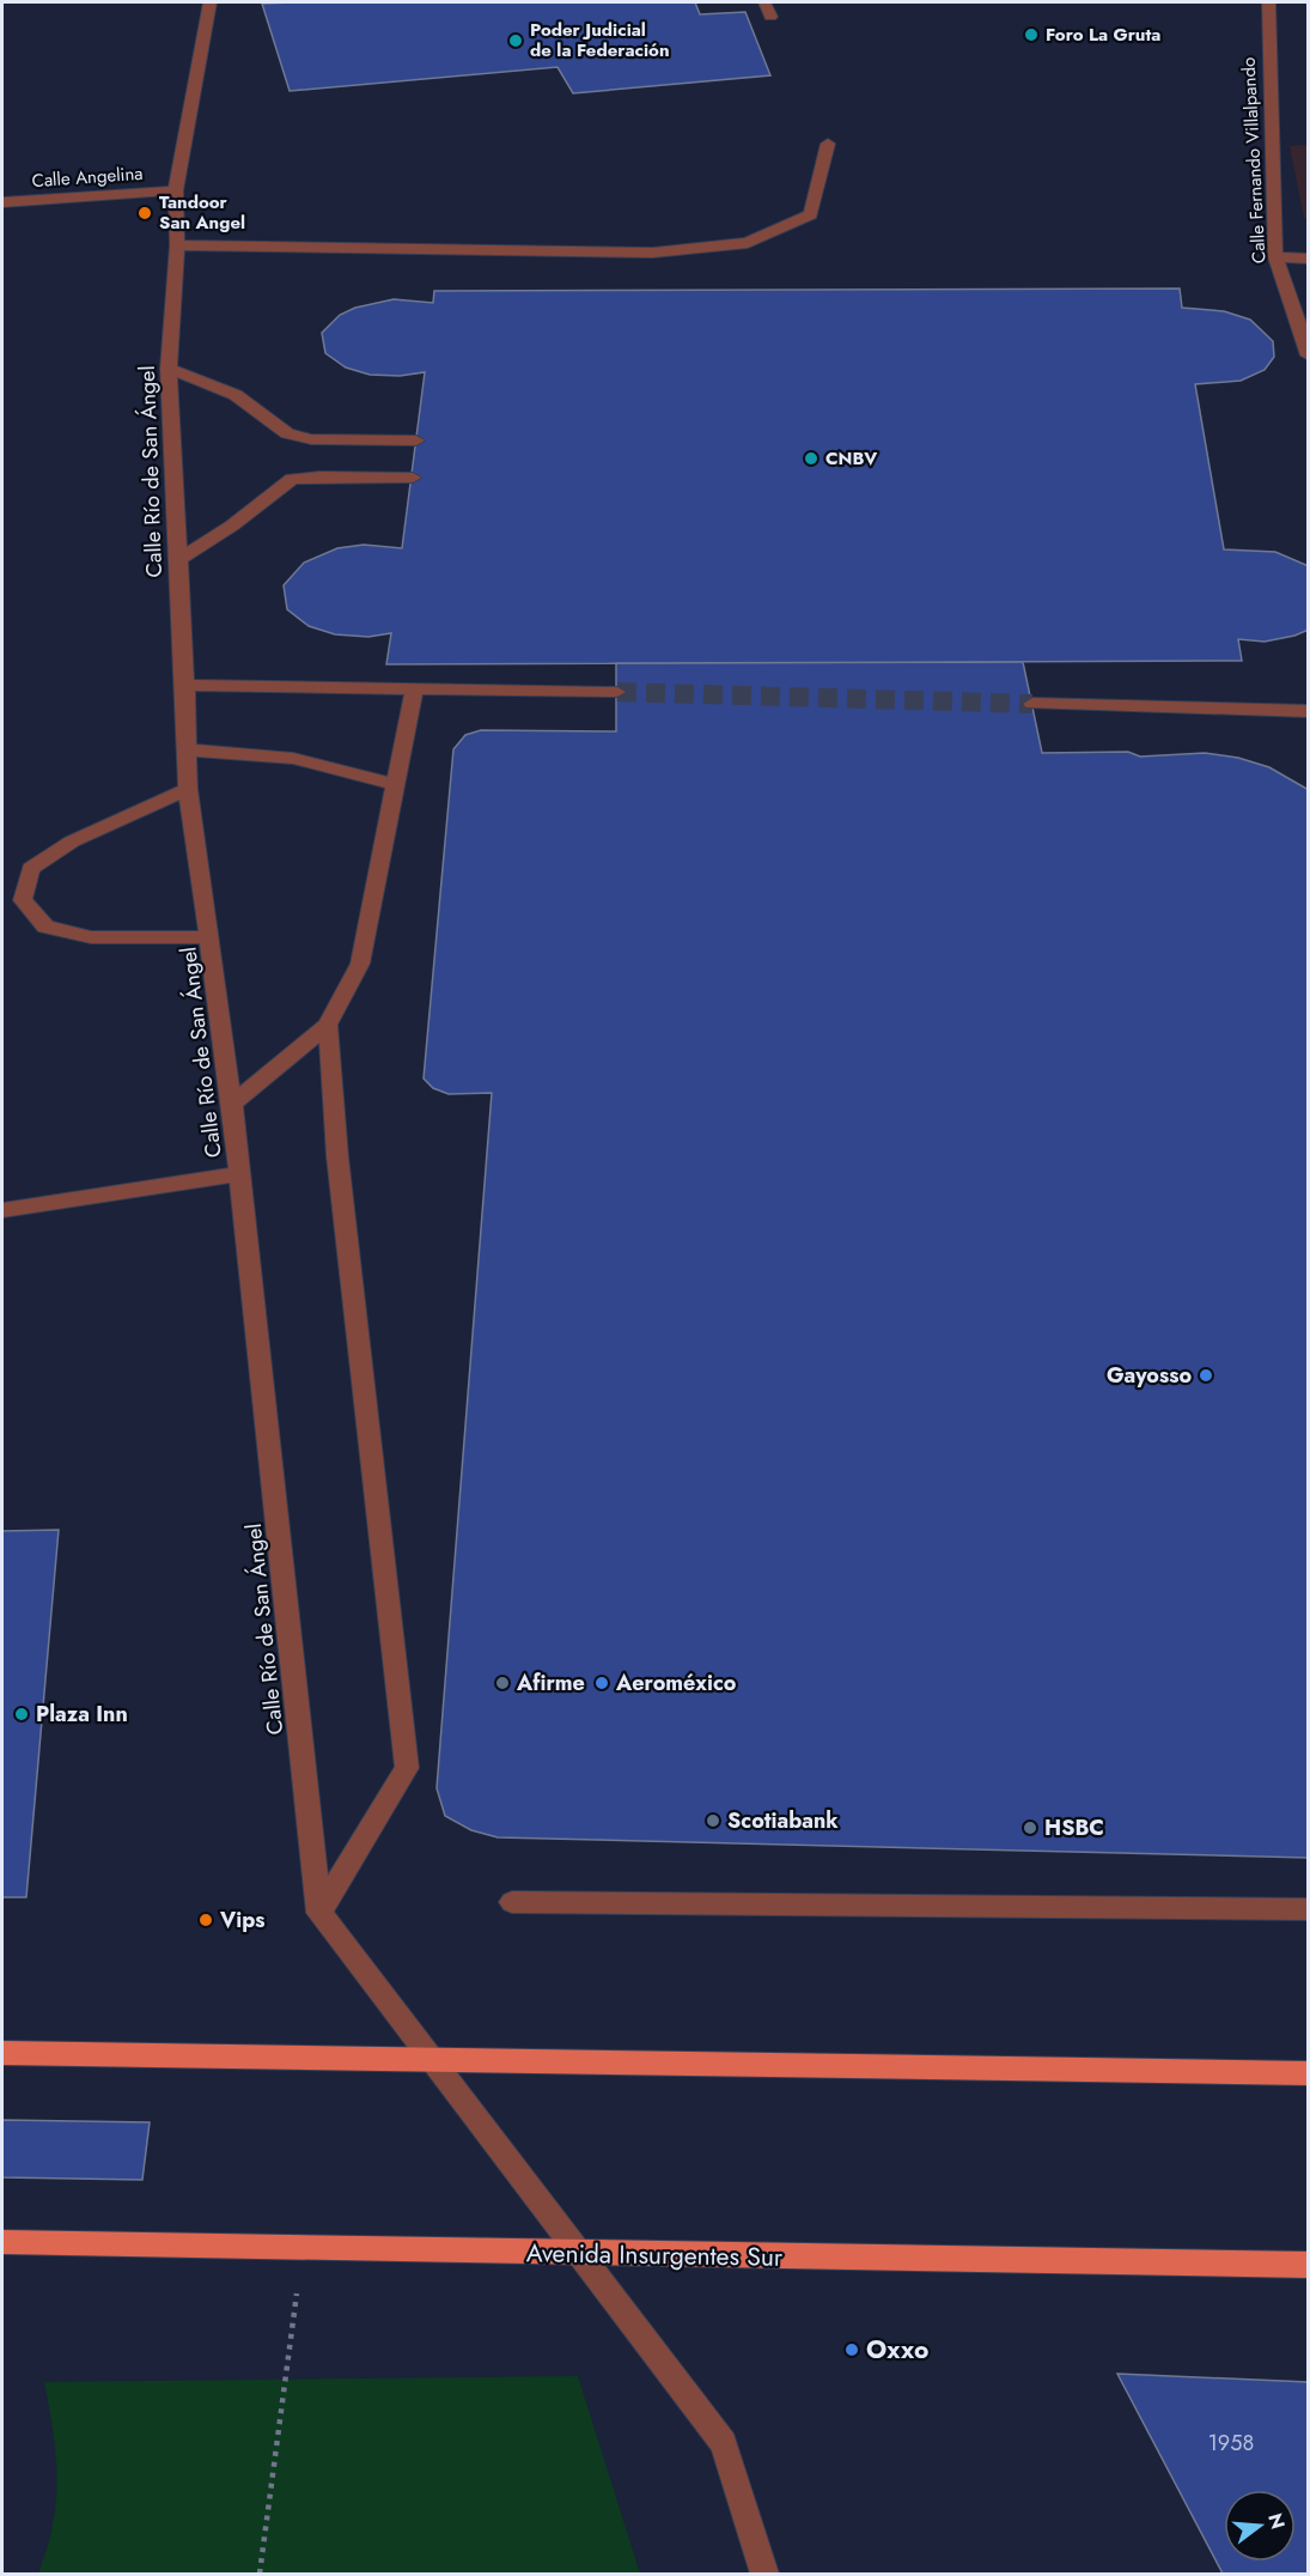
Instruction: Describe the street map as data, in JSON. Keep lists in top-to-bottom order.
{
  "streets": {
    "main road": ["Avenida Insurgentes Sur"],
    "street": ["Calle Fernando Villalpando", "Calle Angelina", "Calle Río de San Ángel"]
  },
  "crossings": [
    ["Calle Angelina", "Calle Río de San Ángel"]
  ],
  "places": [
    "Foro La Gruta",
    "Poder Judicial de la Federación",
    "Tandoor San Angel",
    "CNBV",
    "Gayosso",
    "Afirme",
    "Aeroméxico",
    "Plaza Inn",
    "Scotiabank",
    "HSBC",
    "Vips",
    "Oxxo"
  ],
  "house_numbers": ["1958"],
  "north": "right"
}
